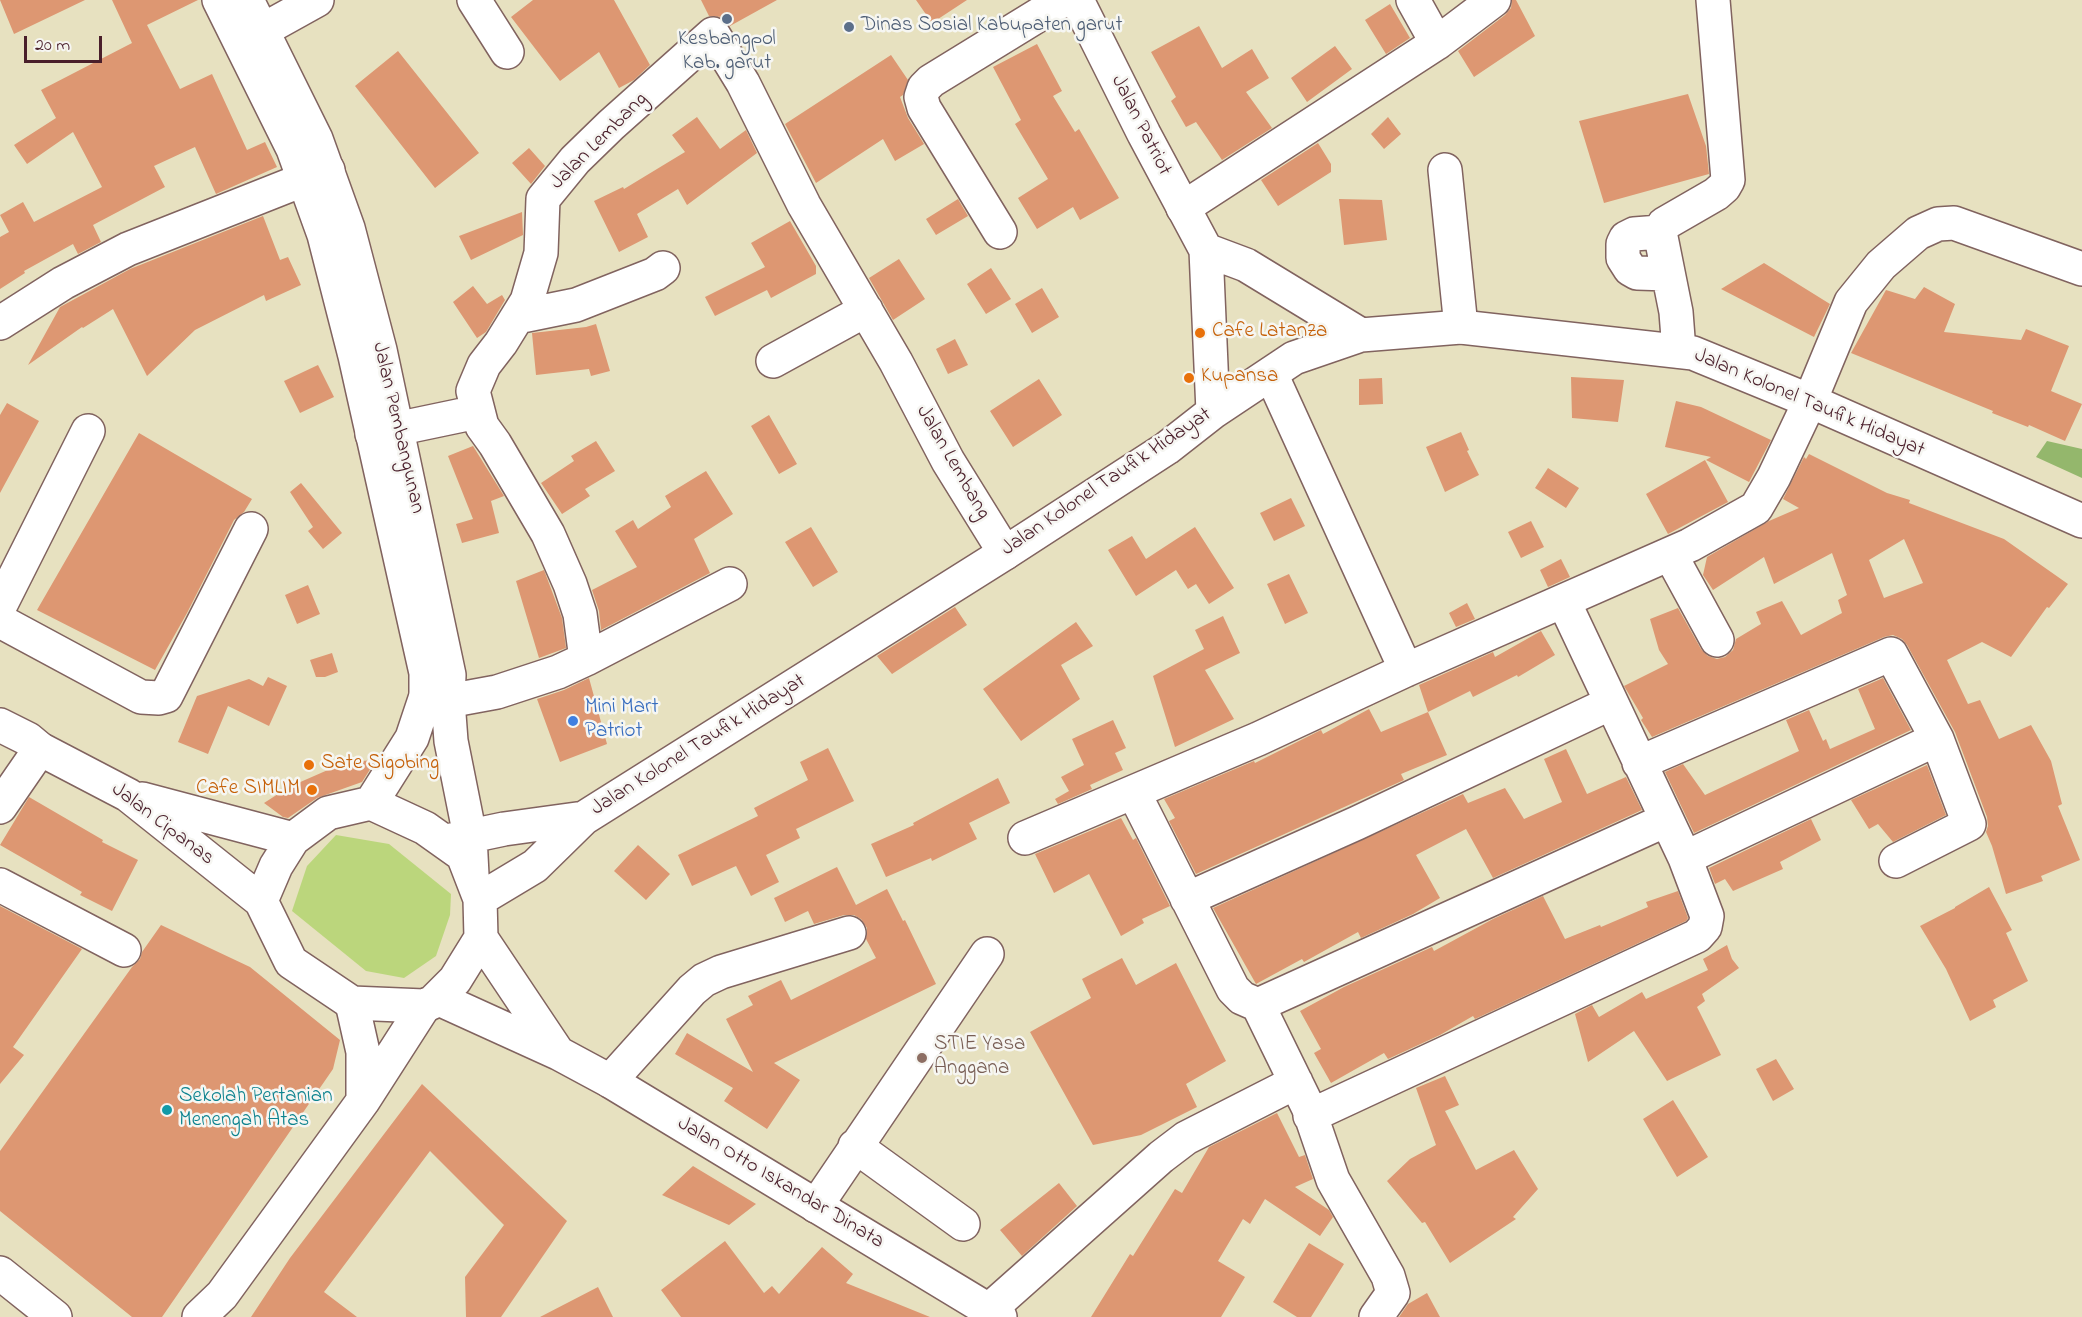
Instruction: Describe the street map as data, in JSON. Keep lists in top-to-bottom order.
{
  "streets": {
    "street": [
      "Jalan Patriot",
      "Jalan Lembang",
      "Jalan Kolonel Taufik Hidayat",
      "Jalan Pembangunan",
      "Jalan Cipanas",
      "Jalan Otto Iskandar Dinata"
    ]
  },
  "crossings": [
    ["Jalan Patriot", "Jalan Kolonel Taufik Hidayat"],
    ["Jalan Lembang", "Jalan Kolonel Taufik Hidayat"],
    ["Jalan Pembangunan", "Jalan Cipanas"]
  ],
  "places": [
    "Kesbangpol Kab. garut",
    "Dinas Sosial Kabupaten garut",
    "Cafe Latanza",
    "Kupansa",
    "Mini Mart Patriot",
    "Sate Sigobing",
    "Cafe SIMLIM",
    "STIE Yasa Anggana",
    "Sekolah Pertanian Menengah Atas"
  ],
  "scale_bar": "20 m"
}
